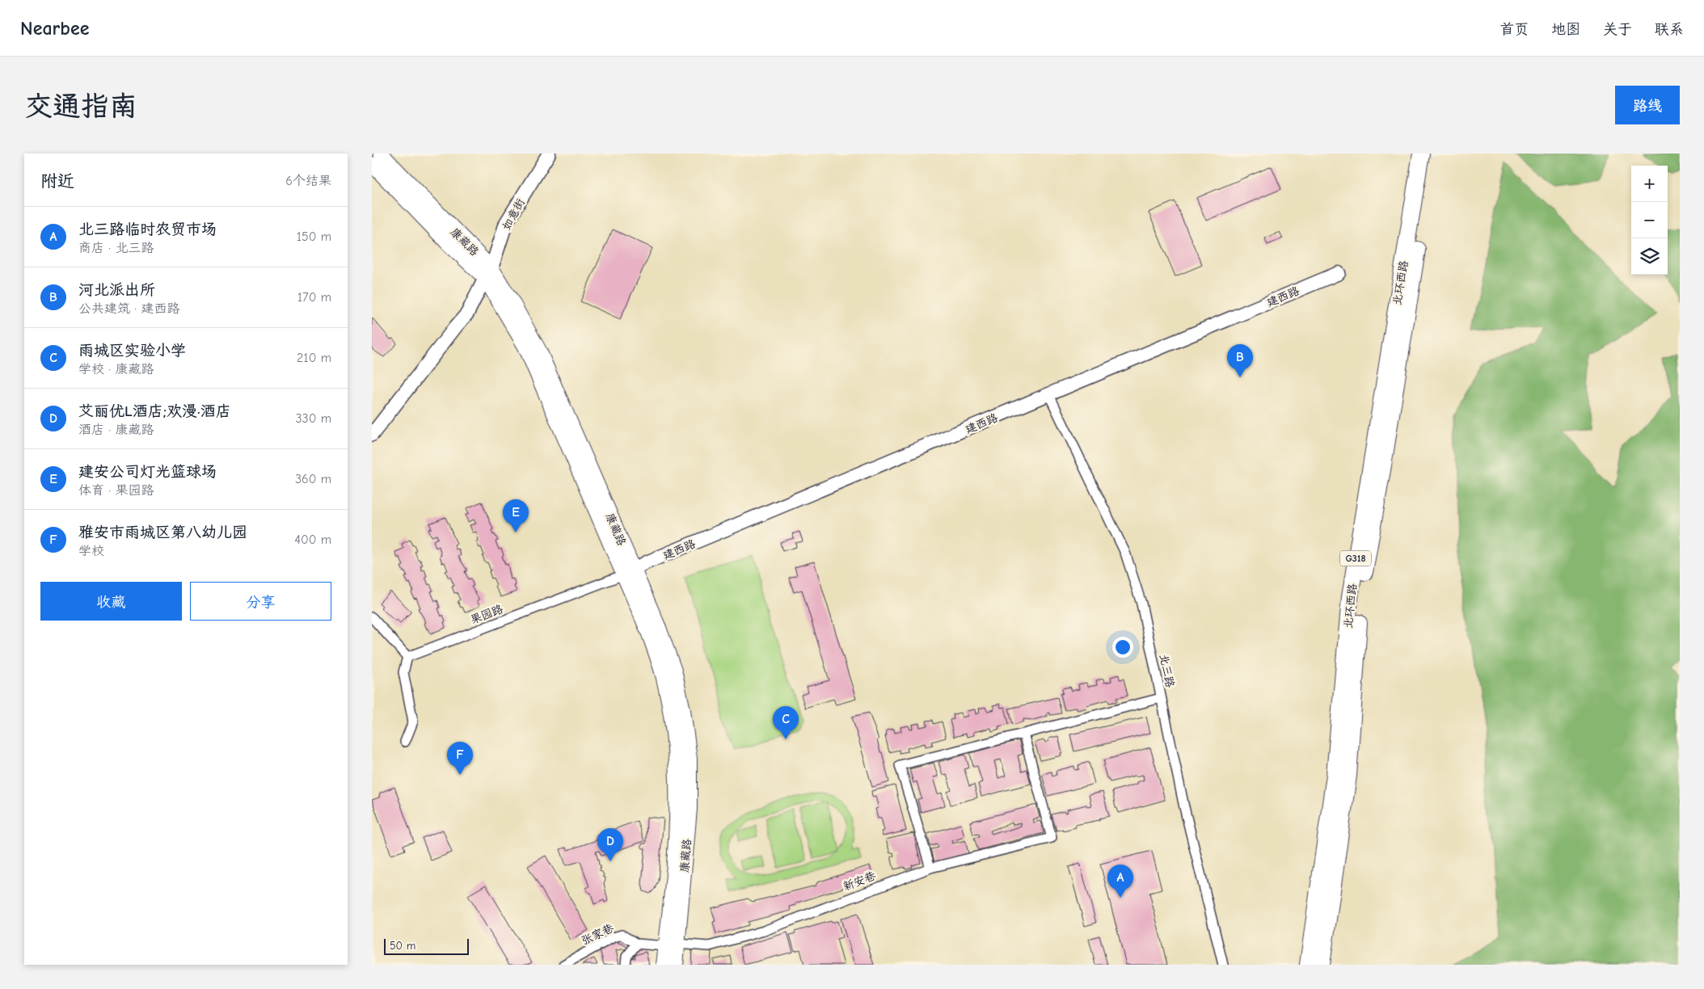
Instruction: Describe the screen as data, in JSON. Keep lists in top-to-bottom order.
{
  "streets": {
    "highway": ["北环西路", "G318"],
    "main road": ["康藏路"],
    "street": [
      "如意街",
      "建西路",
      "果园路",
      "北三路",
      "新安巷",
      "张家巷"
    ]
  },
  "crossings": [
    ["如意街", "康藏路"],
    ["康藏路", "建西路"],
    ["康藏路", "果园路"],
    ["康藏路", "新安巷"],
    ["康藏路", "张家巷"],
    ["建西路", "果园路"],
    ["建西路", "北三路"],
    ["新安巷", "张家巷"]
  ],
  "scale_bar": "50 m",
  "page": {
    "header": "Nearbee",
    "nav": [
      "首页",
      "地图",
      "关于",
      "联系"
    ],
    "buttons": [
      "路线",
      ["收藏", "分享"]
    ],
    "title": "交通指南",
    "heading": ["附近", "6个结果"],
    "map_buttons": ["+", "−"],
    "list": [
      {
        "mark": "A",
        "name": "北三路临时农贸市场",
        "note": "商店 · 北三路",
        "value": "150 m"
      },
      {
        "mark": "B",
        "name": "河北派出所",
        "note": "公共建筑 · 建西路",
        "value": "170 m"
      },
      {
        "mark": "C",
        "name": "雨城区实验小学",
        "note": "学校 · 康藏路",
        "value": "210 m"
      },
      {
        "mark": "D",
        "name": "艾丽优L酒店;欢漫·酒店",
        "note": "酒店 · 康藏路",
        "value": "330 m"
      },
      {
        "mark": "E",
        "name": "建安公司灯光篮球场",
        "note": "体育 · 果园路",
        "value": "360 m"
      },
      {
        "mark": "F",
        "name": "雅安市雨城区第八幼儿园",
        "note": "学校",
        "value": "400 m"
      }
    ],
    "pins": [
      "B",
      "E",
      "C",
      "F",
      "D",
      "A"
    ],
    "scale": "50 m"
  }
}
